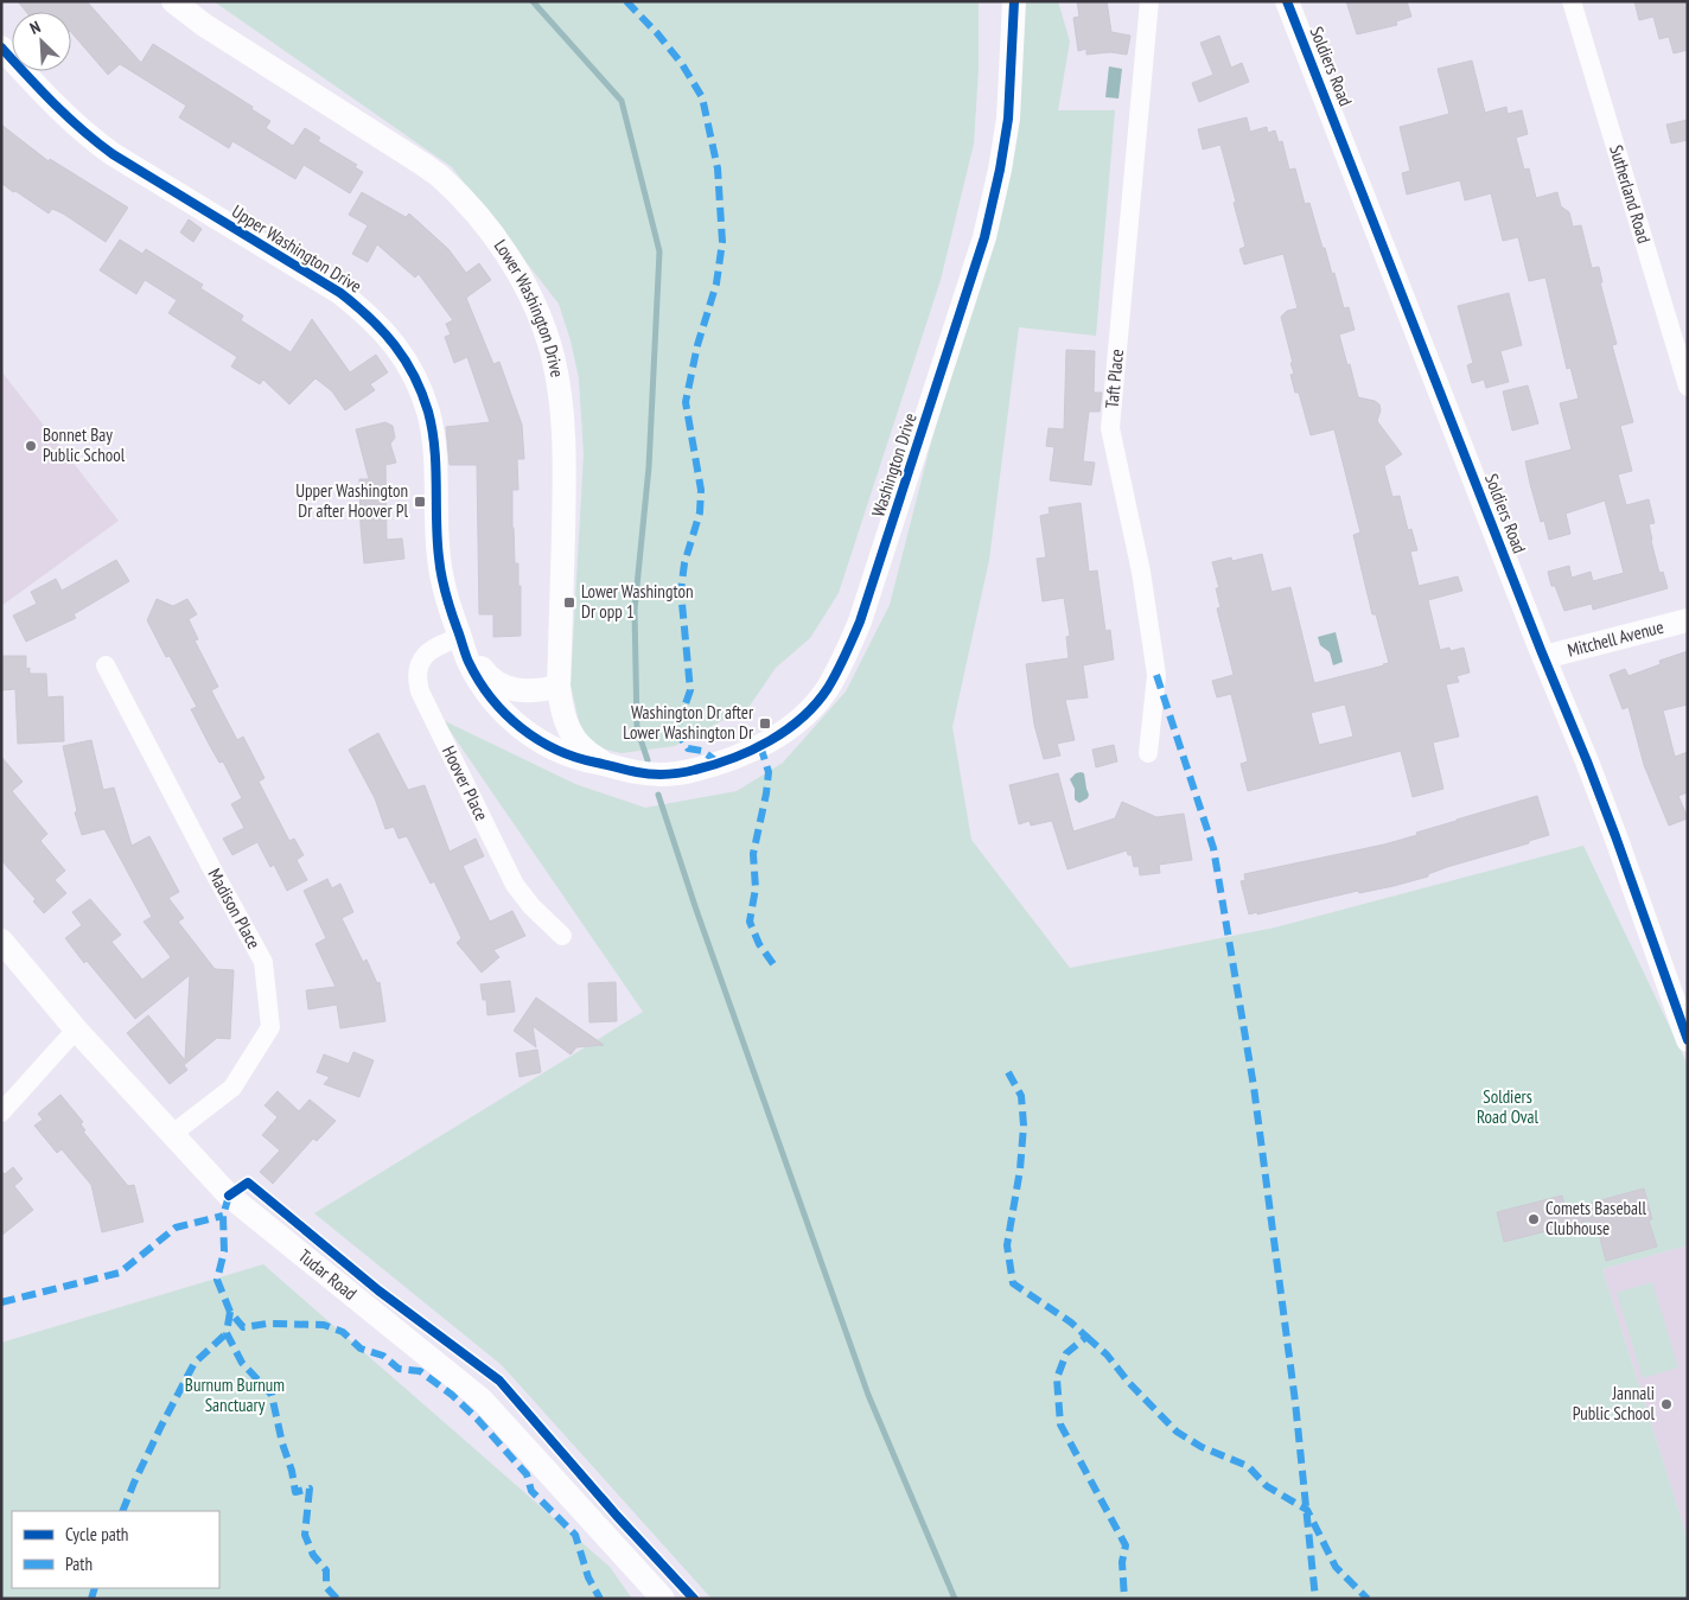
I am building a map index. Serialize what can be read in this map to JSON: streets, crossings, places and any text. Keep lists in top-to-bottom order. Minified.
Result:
{"streets":{"street":["Soldiers Road","Sutherland Road","Upper Washington Drive","Lower Washington Drive","Taft Place","Washington Drive","Mitchell Avenue","Hoover Place","Madison Place","Tudar Road"]},"crossings":[["Soldiers Road","Mitchell Avenue"],["Upper Washington Drive","Lower Washington Drive"],["Upper Washington Drive","Washington Drive"],["Upper Washington Drive","Hoover Place"],["Lower Washington Drive","Washington Drive"],["Madison Place","Tudar Road"]],"parks":["Soldiers Road Oval","Burnum Burnum Sanctuary"],"places":{"other":["Bonnet Bay Public School","Comets Baseball Clubhouse","Jannali Public School"],"transit":["Upper Washington Dr after Hoover Pl","Lower Washington Dr opp 1","Washington Dr after Lower Washington Dr"]},"legend":["Cycle path","Path"],"north":"top left"}
